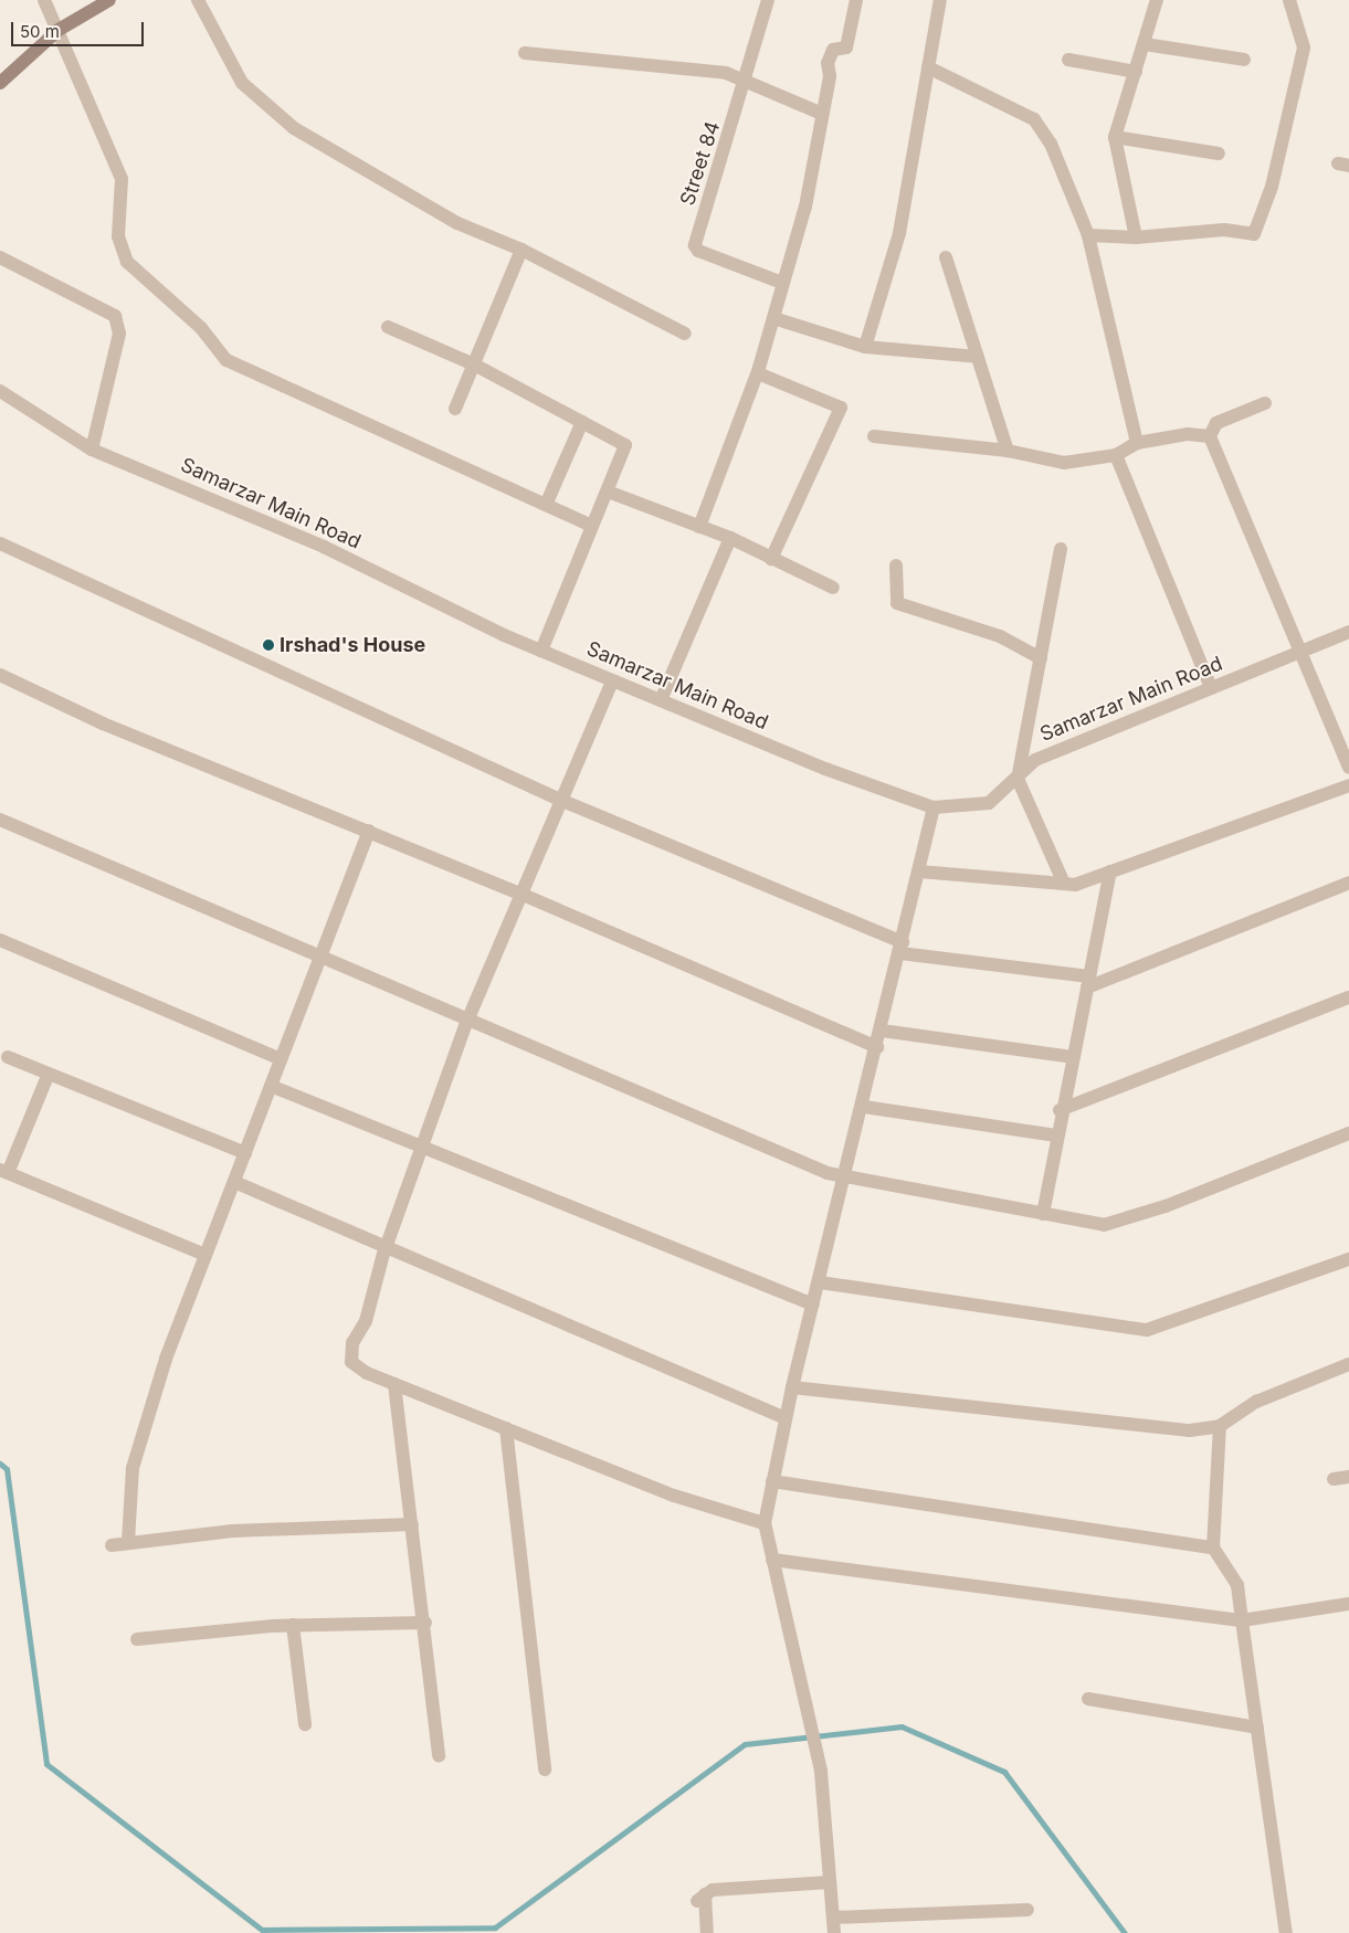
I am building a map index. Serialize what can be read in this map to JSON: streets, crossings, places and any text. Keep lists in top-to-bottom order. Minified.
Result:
{"streets":{"street":["Street 84","Samarzar Main Road"]},"places":["Irshad's House"],"scale_bar":"50 m"}
